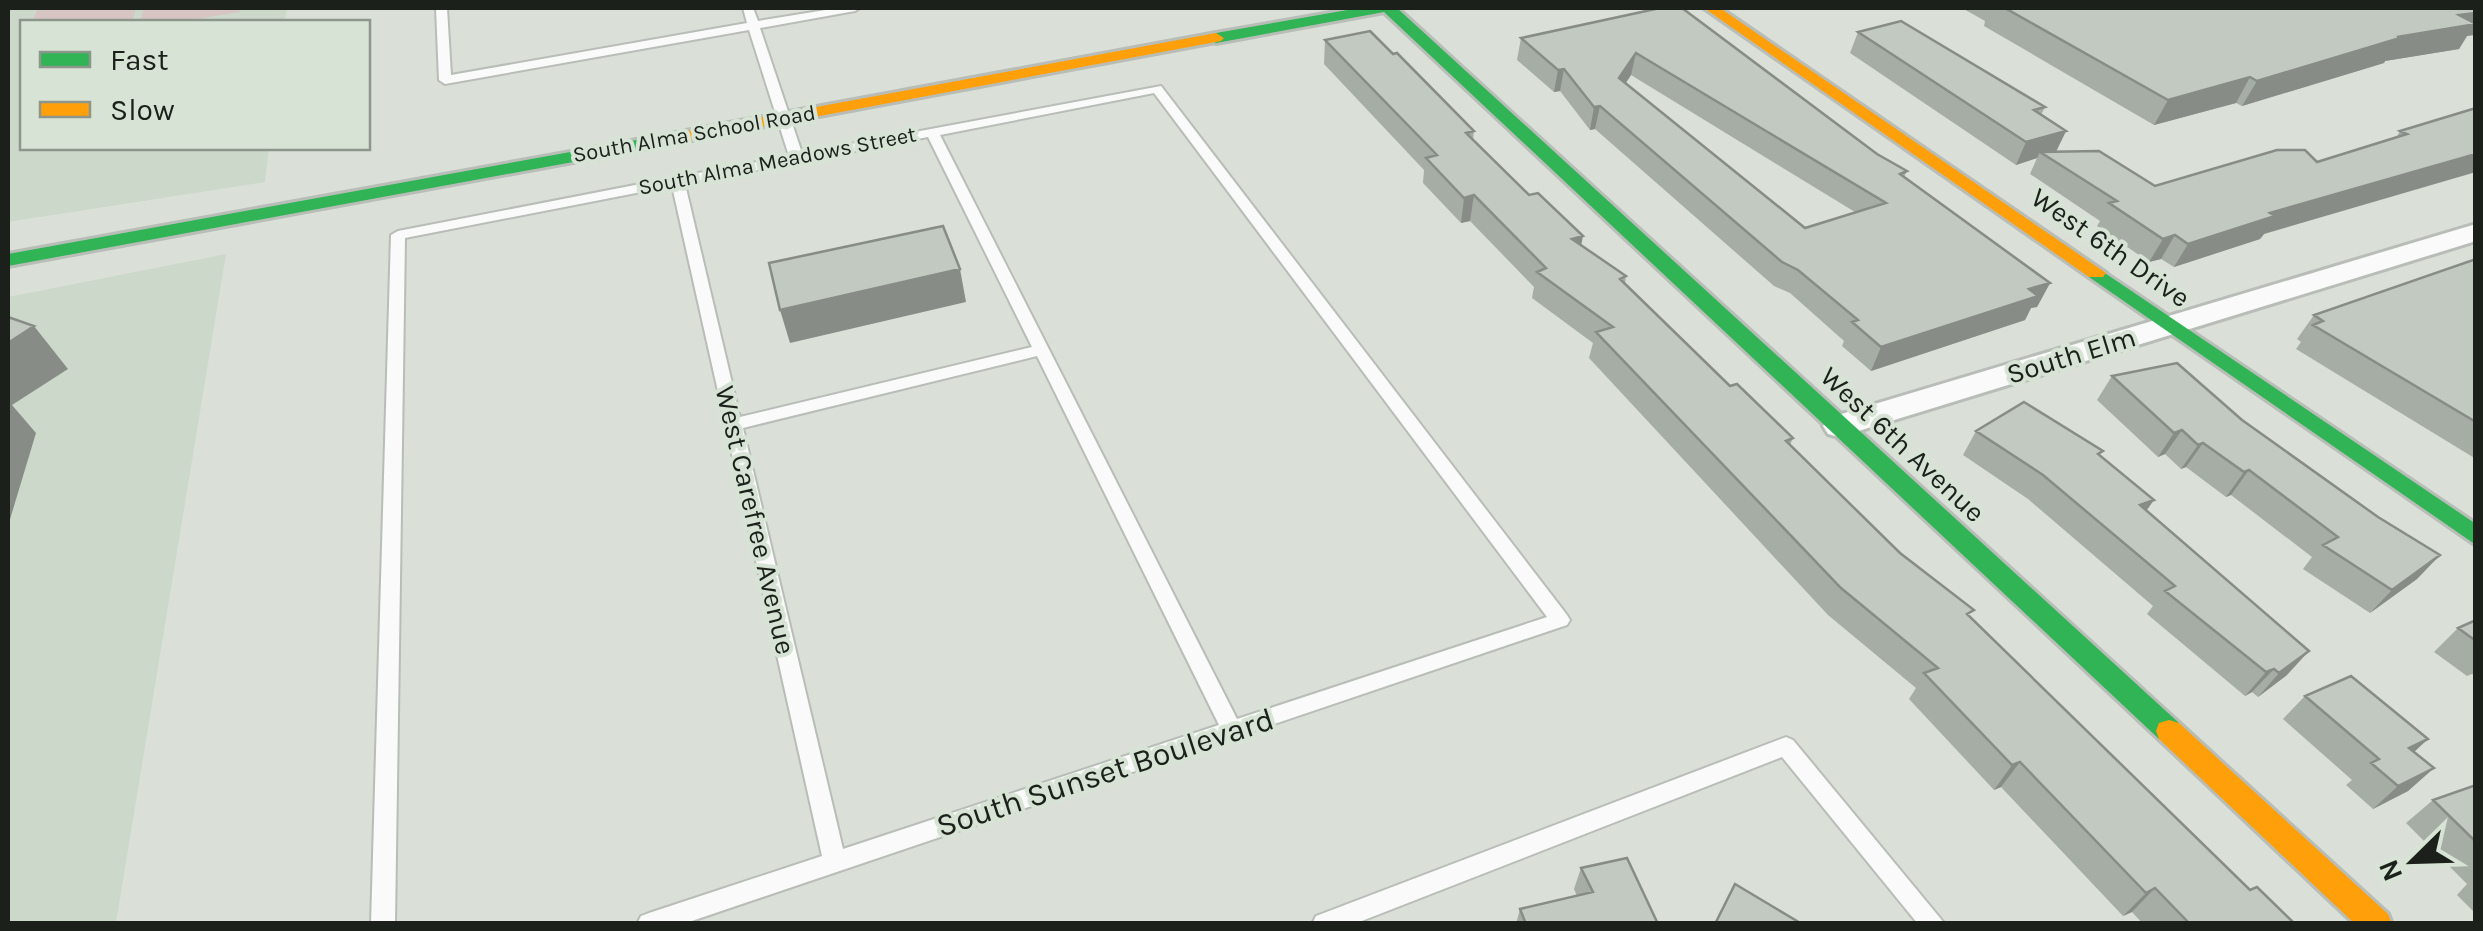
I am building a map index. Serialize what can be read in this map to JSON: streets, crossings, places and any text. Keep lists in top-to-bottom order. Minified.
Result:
{"streets":{"street":["South Alma School Road","West 6th Drive","South Elm","West 6th Avenue"],"lane":["South Alma Meadows Street","West Carefree Avenue","South Sunset Boulevard"]},"crossings":[["South Alma School Road","West 6th Avenue"],["South Alma Meadows Street","West Carefree Avenue"],["South Alma Meadows Street","South Sunset Boulevard"],["West 6th Drive","South Elm"],["South Elm","West 6th Avenue"],["West Carefree Avenue","South Sunset Boulevard"]],"legend":["Fast","Slow"],"north":"bottom left"}
